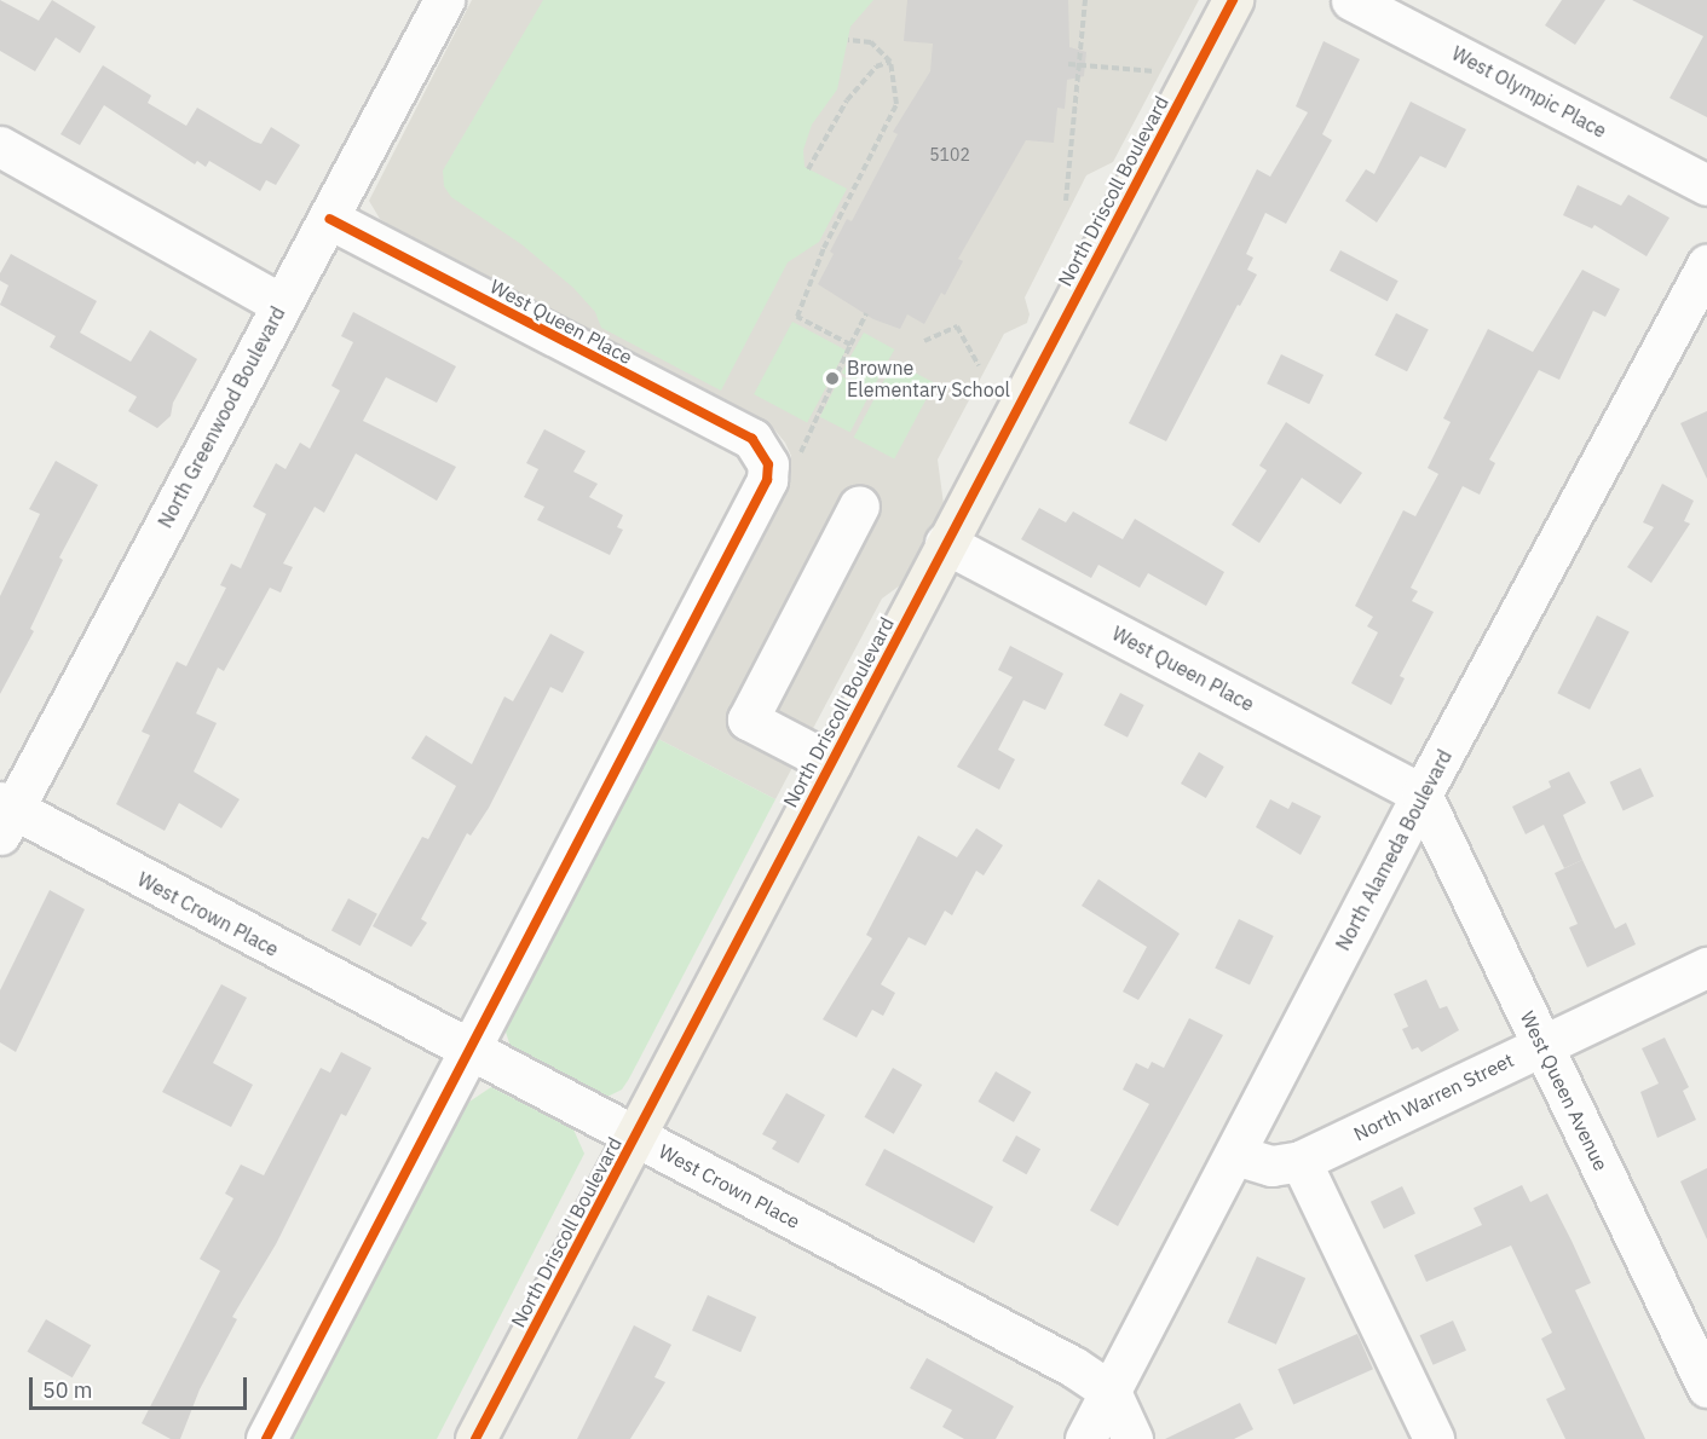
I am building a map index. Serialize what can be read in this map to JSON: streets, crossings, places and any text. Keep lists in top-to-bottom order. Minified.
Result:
{"streets":{"main road":["North Driscoll Boulevard"],"street":["West Olympic Place","West Queen Place","North Greenwood Boulevard","North Alameda Boulevard","West Crown Place","West Queen Avenue","North Warren Street"]},"crossings":[["North Driscoll Boulevard","West Queen Place"],["North Driscoll Boulevard","West Crown Place"],["West Queen Place","North Greenwood Boulevard"],["West Queen Place","North Alameda Boulevard"],["West Queen Place","West Queen Avenue"],["North Greenwood Boulevard","West Crown Place"],["North Alameda Boulevard","West Crown Place"],["North Alameda Boulevard","West Queen Avenue"],["North Alameda Boulevard","North Warren Street"],["West Queen Avenue","North Warren Street"]],"places":["Browne Elementary School"],"house_numbers":["5102"],"scale_bar":"50 m"}
